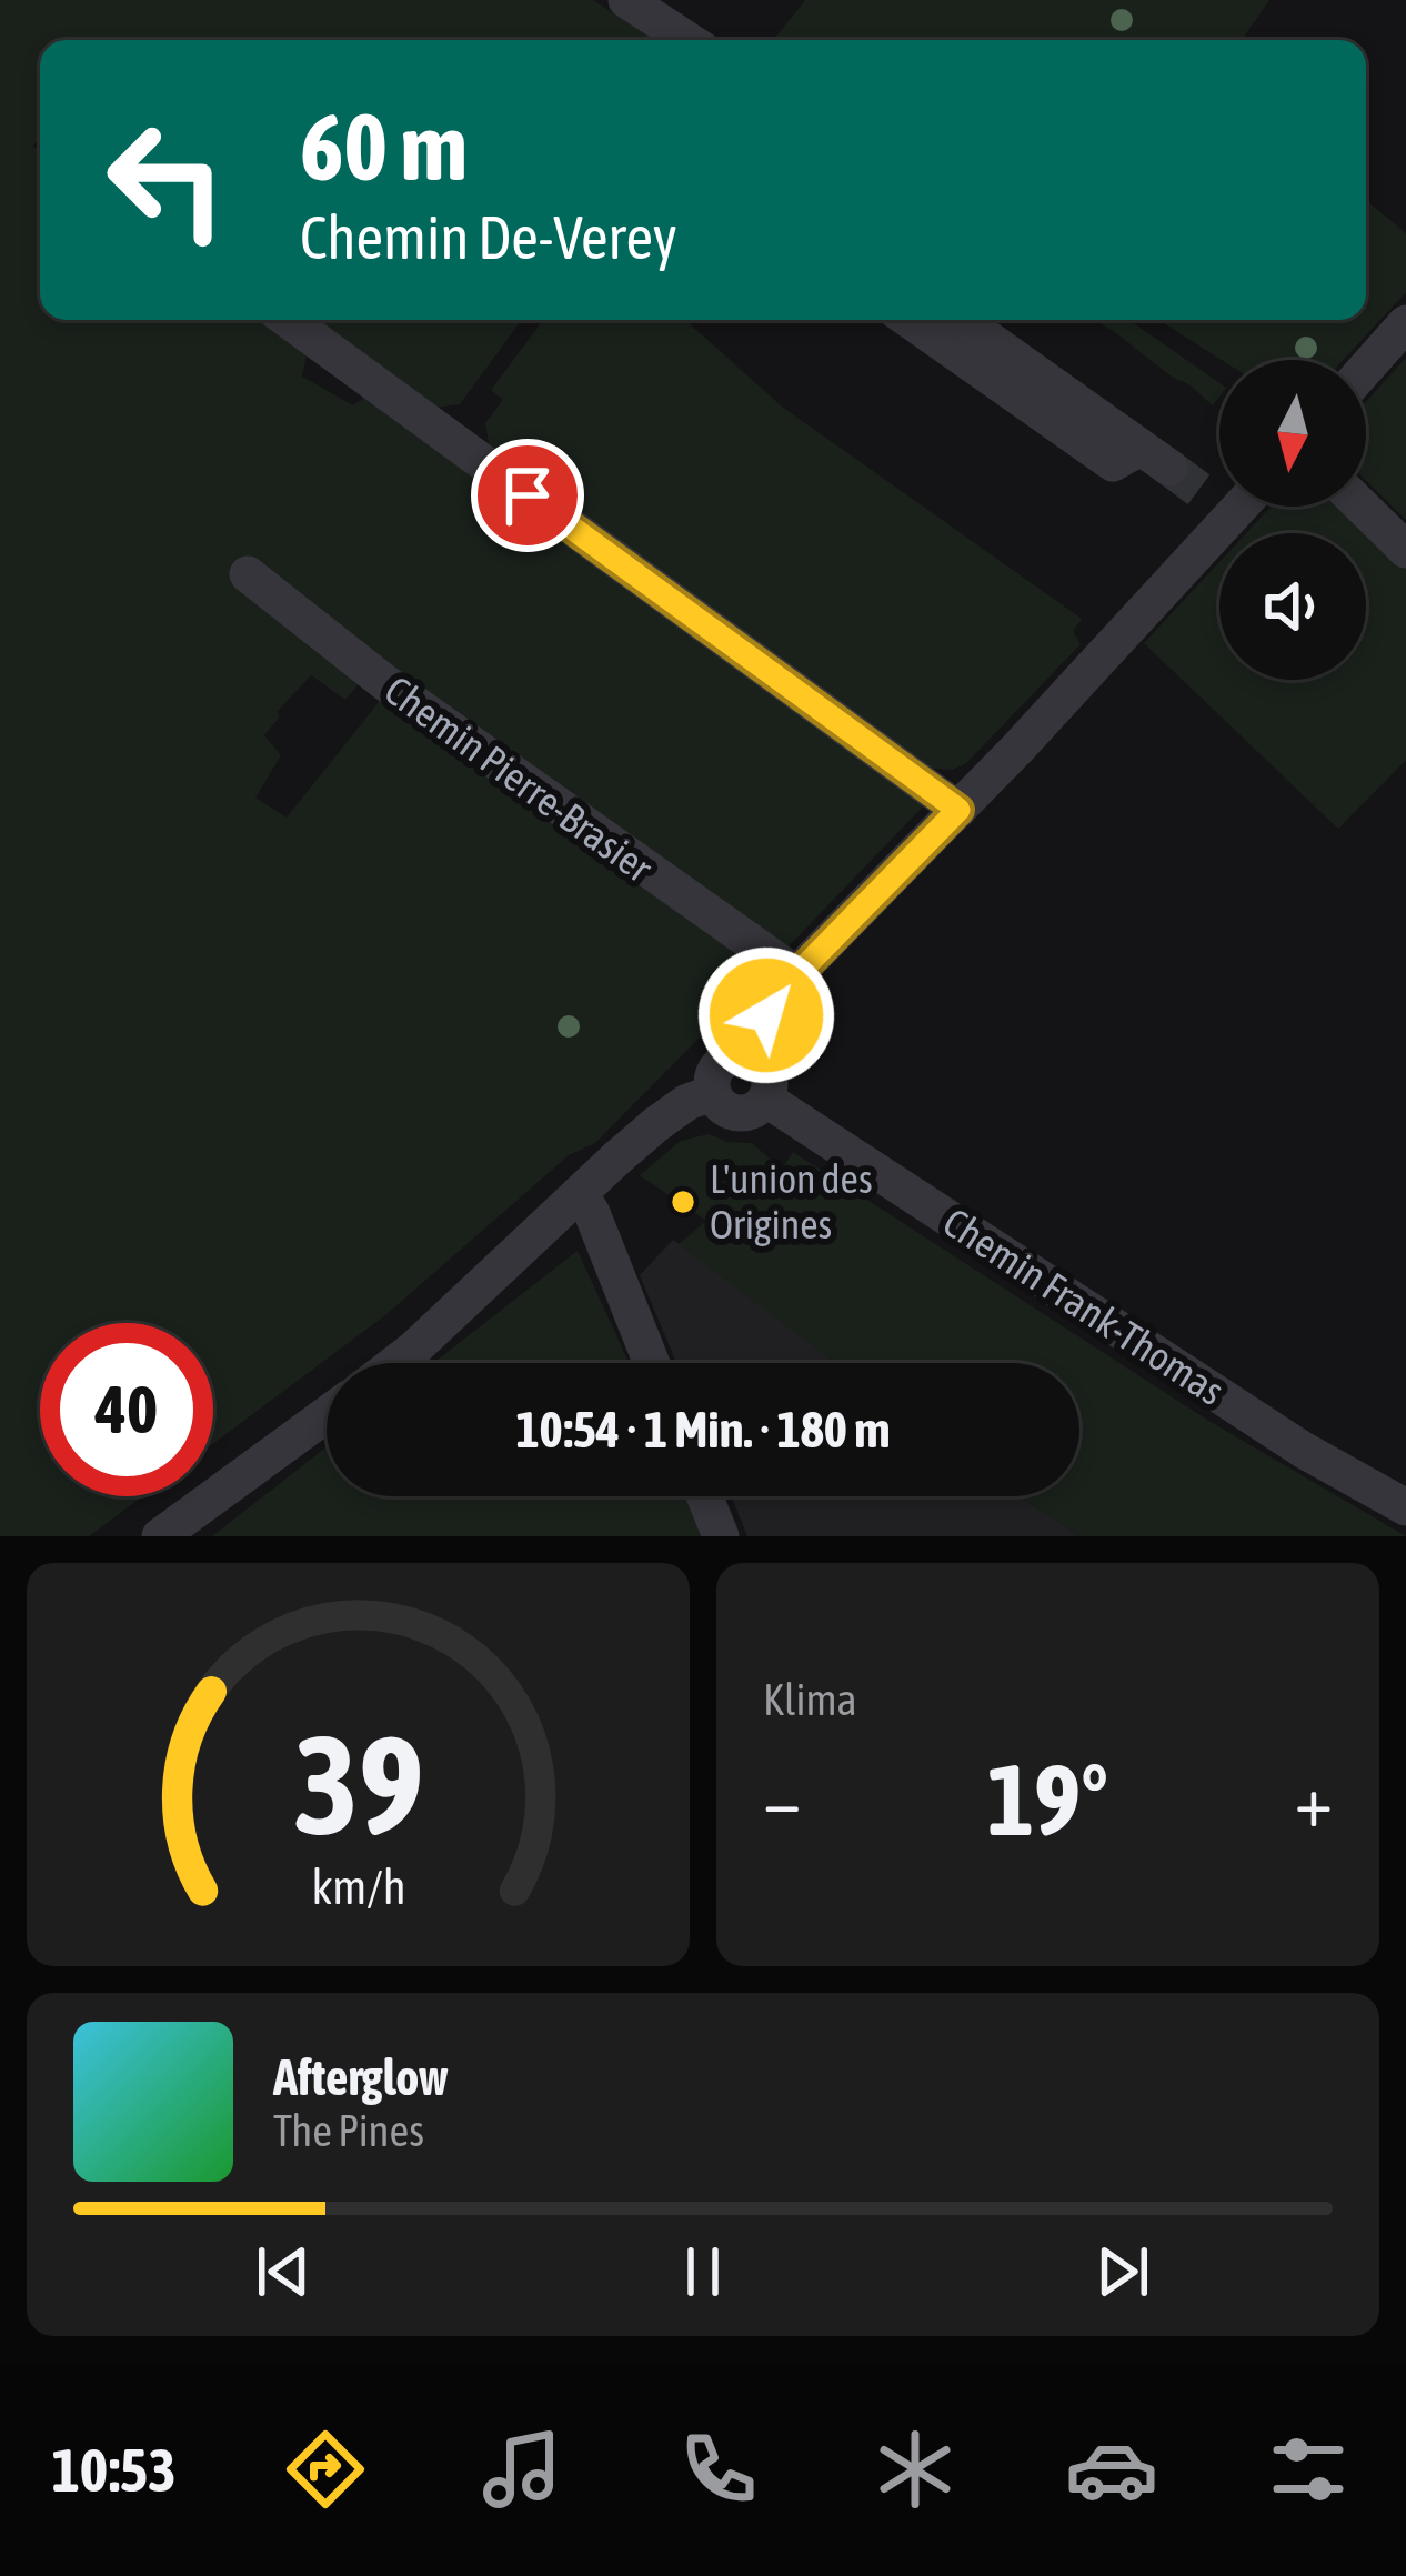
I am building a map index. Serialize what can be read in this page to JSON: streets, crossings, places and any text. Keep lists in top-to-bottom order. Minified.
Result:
{"streets":{"street":["Chemin Pierre-Brasier","Chemin Frank-Thomas"]},"places":["L'union des Origines"],"north":"bottom","page":{"turn":["60 m","Chemin De-Verey"],"limit":"40","trip":"10:54 · 1 Min. · 180 m","tile":"Klima","heat":["−","19°","+"],"song":["Afterglow","The Pines"],"tabs":"10:53","gauge":["39","km/h"]}}
